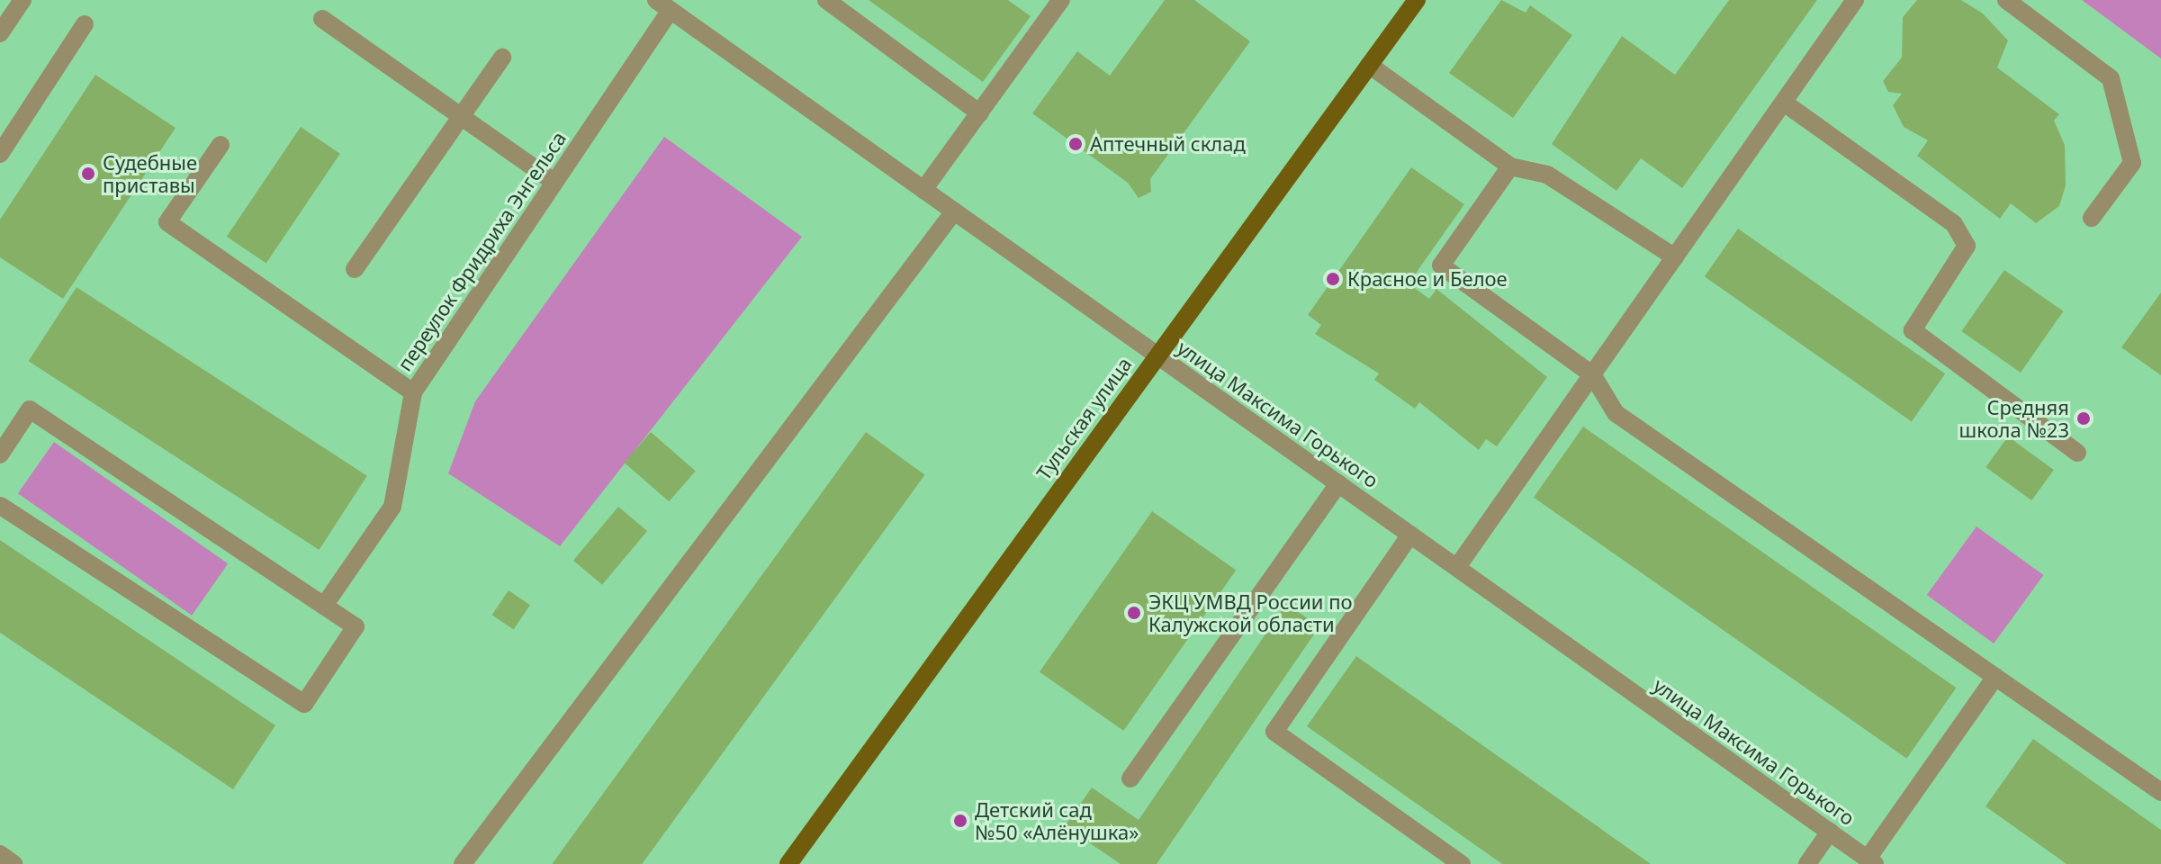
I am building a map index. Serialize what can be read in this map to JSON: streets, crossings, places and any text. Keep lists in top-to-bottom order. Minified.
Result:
{"streets":{"main road":["Тульская улица"],"street":["переулок Фридриха Энгельса","улица Максима Горького"]},"crossings":[["переулок Фридриха Энгельса","улица Максима Горького"],["улица Максима Горького","Тульская улица"]],"places":["Аптечный склад","Судебные приставы","Красное и Белое","Средняя школа №23","ЭКЦ УМВД России по Калужской области","Детский сад №50 «Алёнушка»"]}
